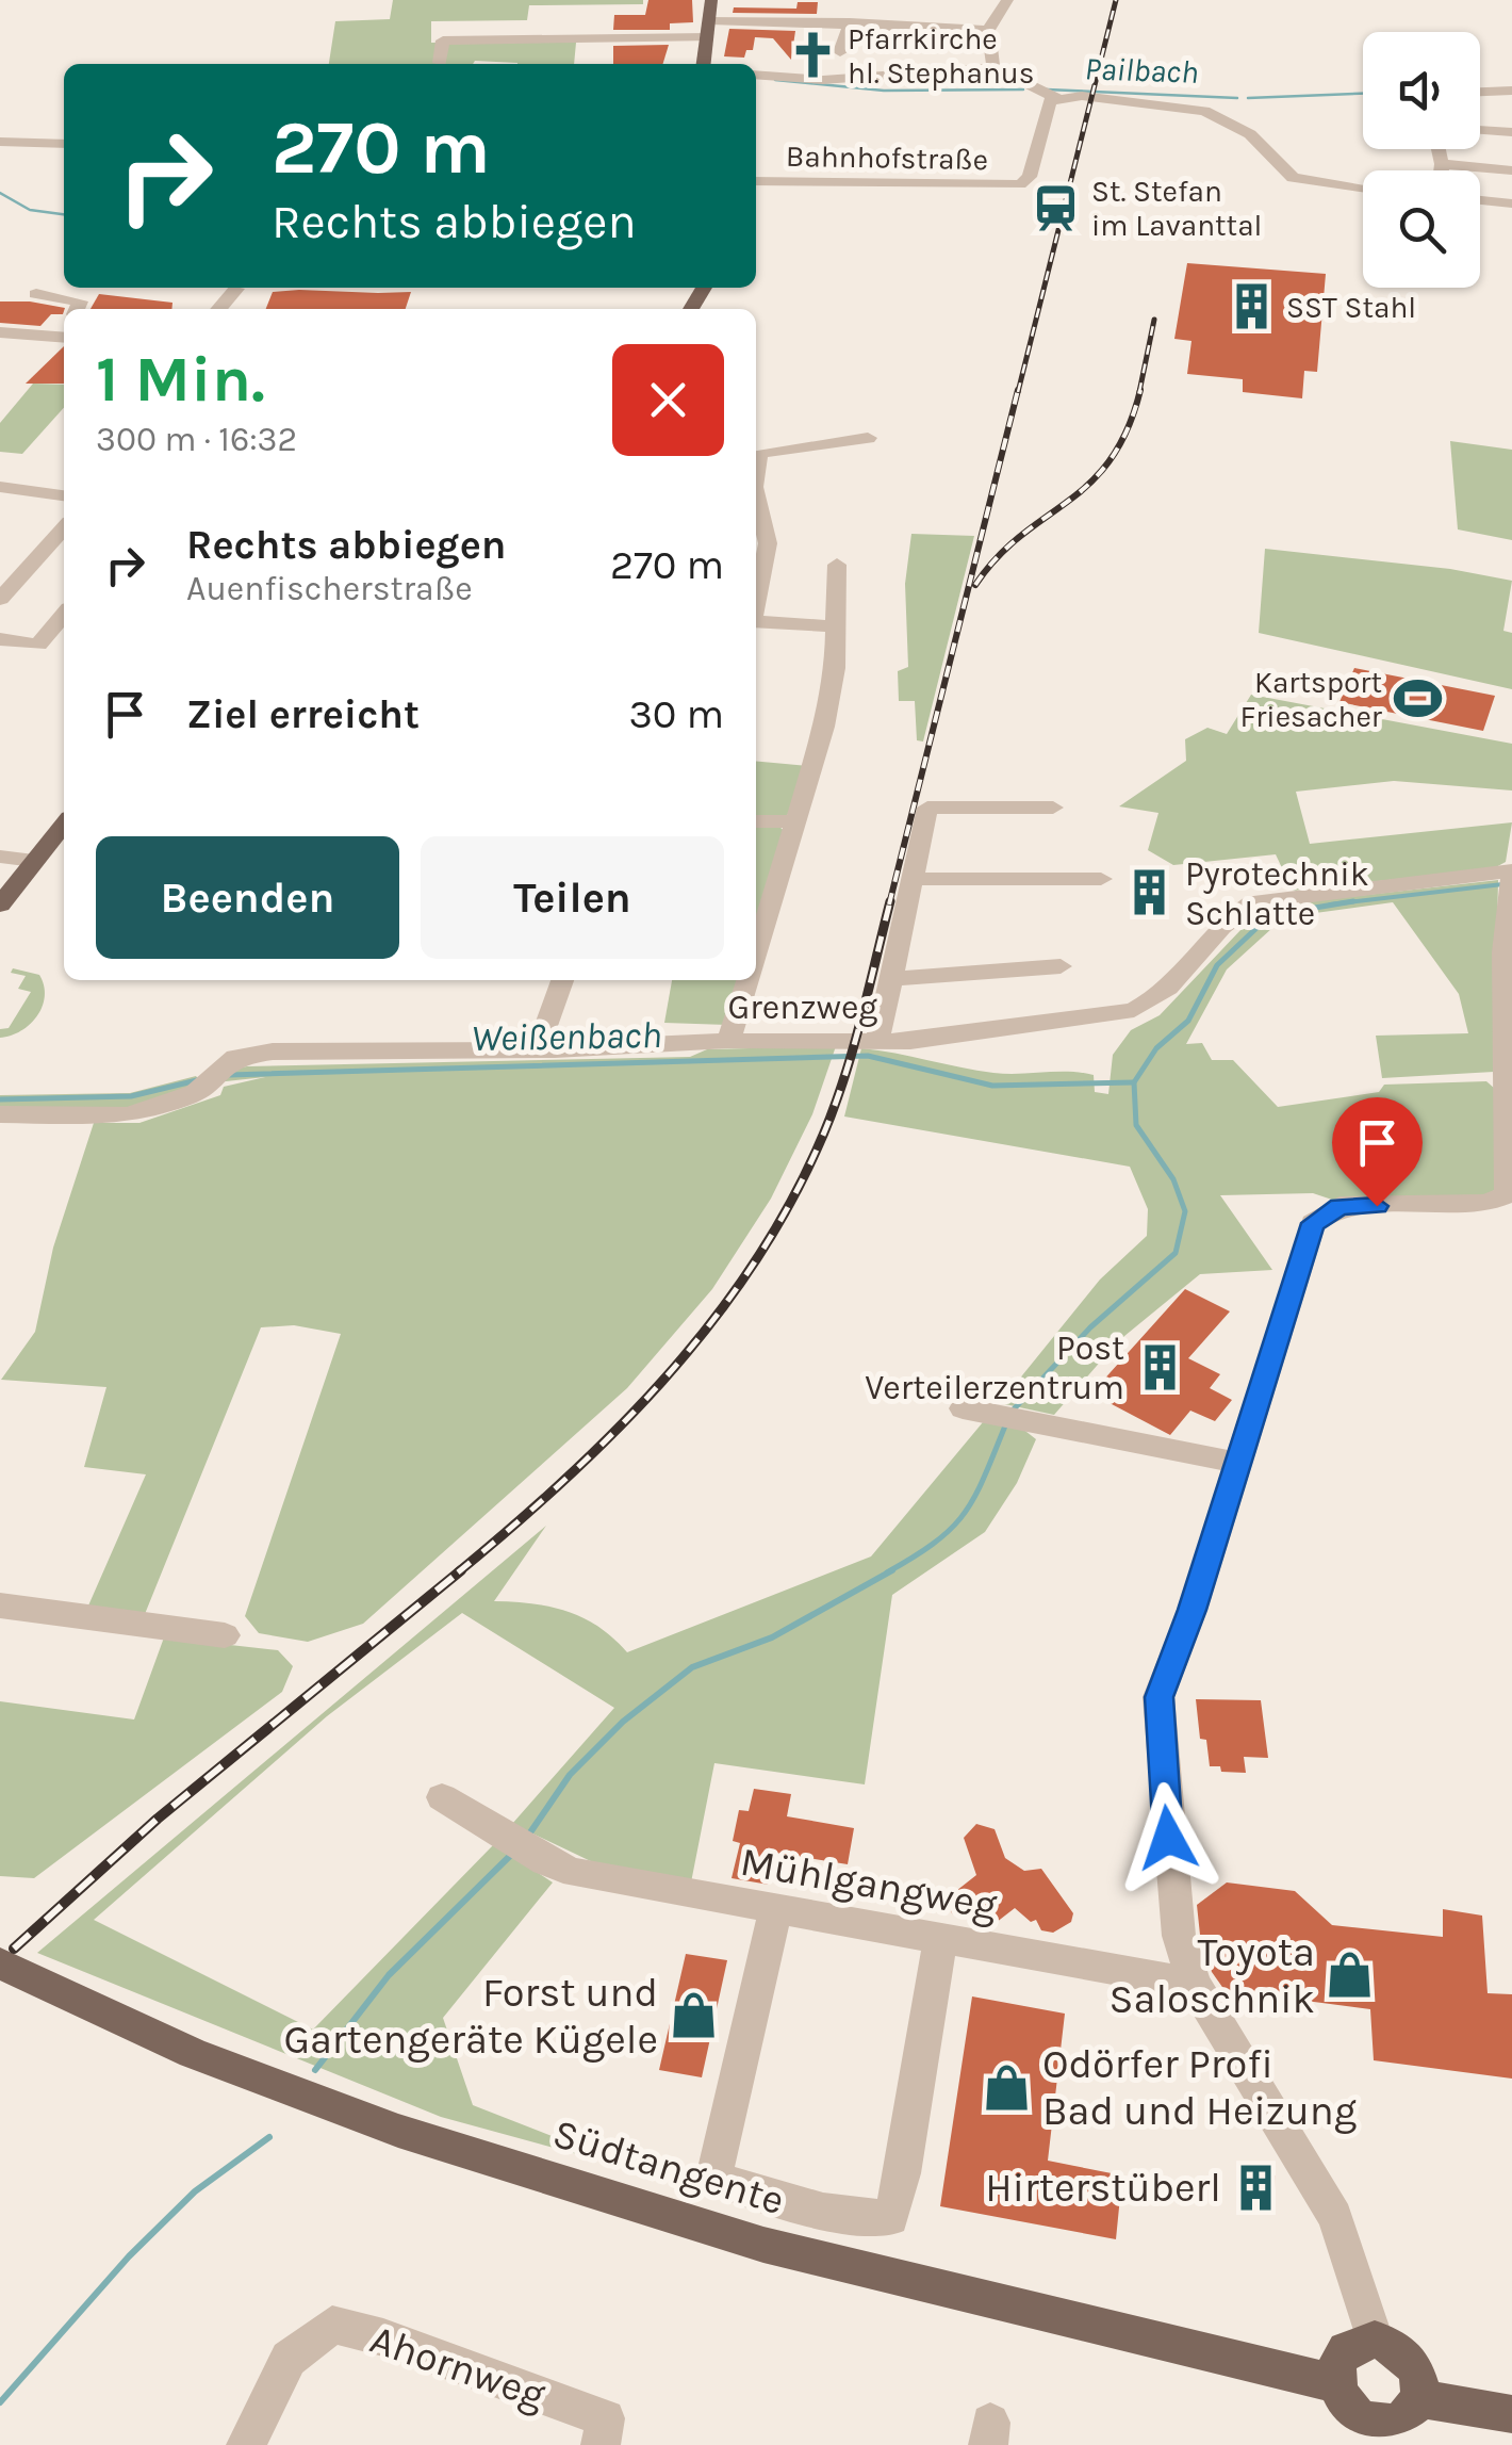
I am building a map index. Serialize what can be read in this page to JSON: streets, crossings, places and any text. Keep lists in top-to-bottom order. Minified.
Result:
{"streets":{"main road":["Südtangente"],"street":["Bahnhofstraße","Grenzweg","Mühlgangweg","Ahornweg"]},"water":["Pailbach","Weißenbach"],"places":{"church":["Pfarrkirche hl. Stephanus"],"station":["St. Stefan im Lavanttal"],"building":["SST Stahl","Pyrotechnik Schlatte","Post Verteilerzentrum","Hirterstüberl"],"sports":["Kartsport Friesacher"],"shop":["Toyota Saloschnik","Forst und Gartengeräte Kügele","Odörfer Profi Bad und Heizung"]},"page":{"turn":["270 m","Rechts abbiegen"],"heading":["1 Min.","300 m · 16:32"],"list":[{"name":"Rechts abbiegen","note":"Auenfischerstraße","value":"270 m"},{"name":"Ziel erreicht","value":"30 m"}],"buttons":["Beenden","Teilen"]}}
